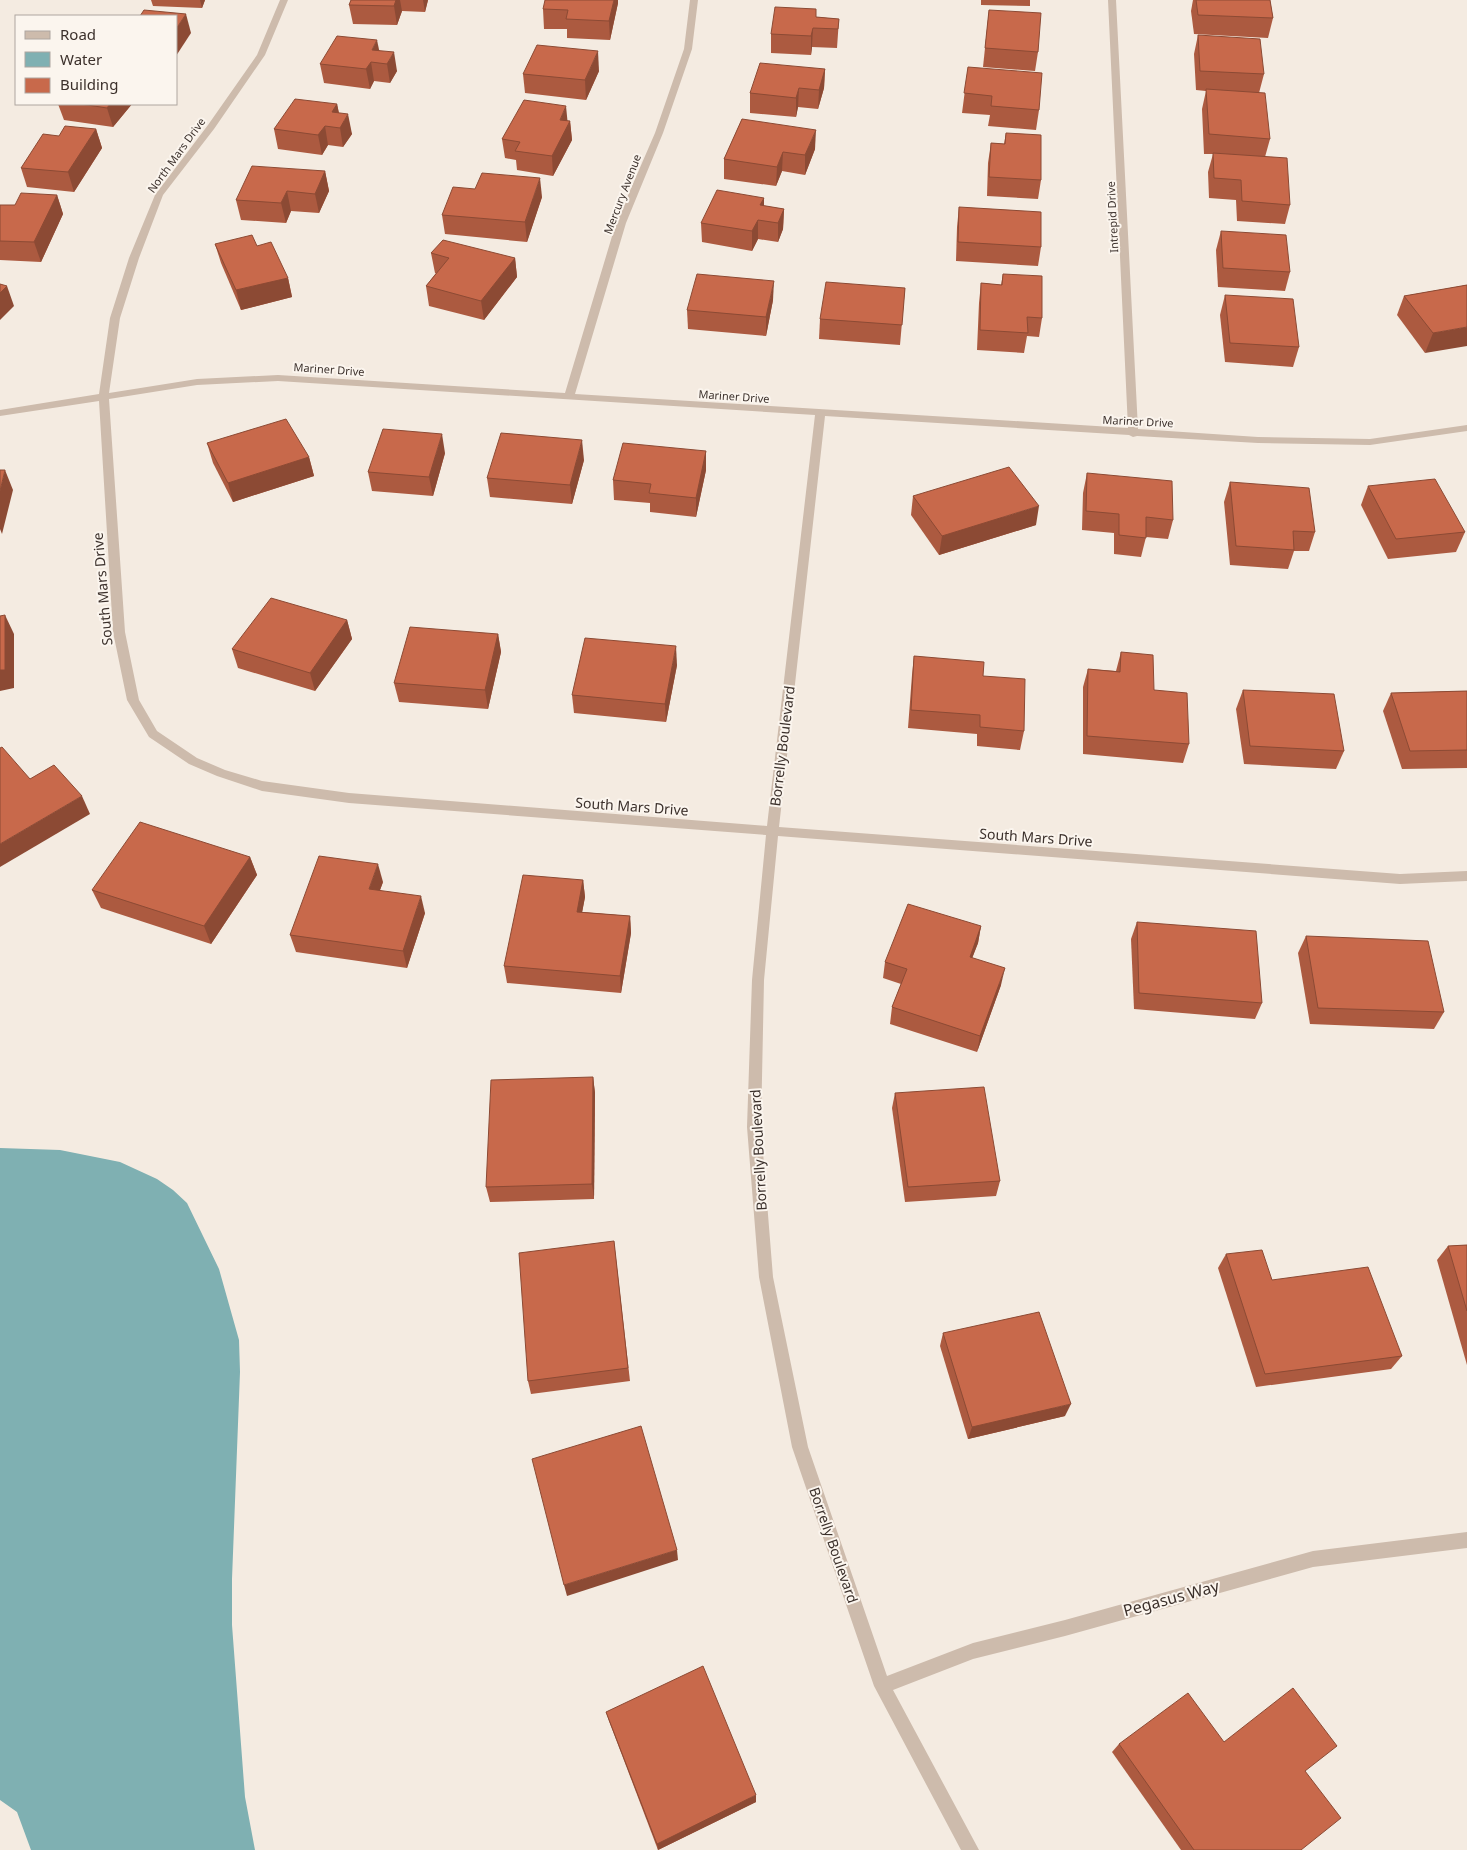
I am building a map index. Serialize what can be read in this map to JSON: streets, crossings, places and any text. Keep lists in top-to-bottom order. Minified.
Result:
{"streets":{"street":["North Mars Drive","Mercury Avenue","Intrepid Drive","Mariner Drive","South Mars Drive","Borrelly Boulevard","Pegasus Way"]},"crossings":[["North Mars Drive","Mariner Drive"],["North Mars Drive","South Mars Drive"],["Mercury Avenue","Mariner Drive"],["Intrepid Drive","Mariner Drive"],["Mariner Drive","South Mars Drive"],["Mariner Drive","Borrelly Boulevard"],["South Mars Drive","Borrelly Boulevard"],["Borrelly Boulevard","Pegasus Way"]],"legend":["Road","Water","Building"]}
